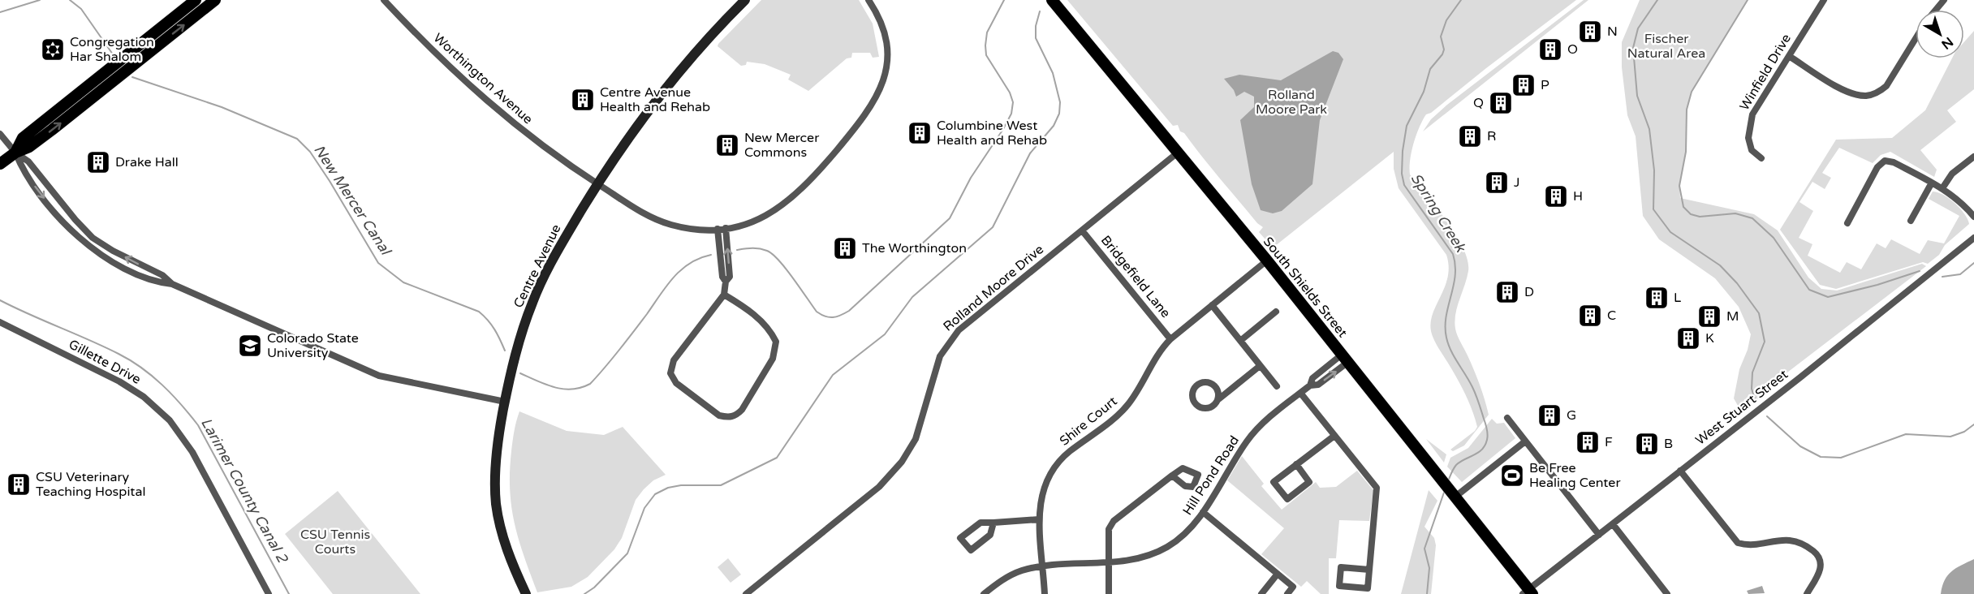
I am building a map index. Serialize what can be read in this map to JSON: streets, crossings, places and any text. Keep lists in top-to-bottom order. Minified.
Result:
{"streets":{"main road":["South Shields Street"],"street":["Winfield Drive","Worthington Avenue","Centre Avenue","Bridgefield Lane","Rolland Moore Drive","Gillette Drive","West Stuart Street","Shire Court","Hill Pond Road"]},"crossings":[["Worthington Avenue","Centre Avenue"],["Bridgefield Lane","Rolland Moore Drive"],["Bridgefield Lane","Shire Court"],["South Shields Street","Rolland Moore Drive"],["South Shields Street","West Stuart Street"],["South Shields Street","Shire Court"],["South Shields Street","Hill Pond Road"],["Shire Court","Hill Pond Road"]],"water":["New Mercer Canal","Spring Creek","Larimer County Canal 2"],"parks":["Fischer Natural Area","Rolland Moore Park","CSU Tennis Courts"],"places":{"building":["N","O","P","Centre Avenue Health and Rehab","Q","Columbine West Health and Rehab","R","New Mercer Commons","Drake Hall","J","H","The Worthington","D","L","C","M","K","G","F","B","CSU Veterinary Teaching Hospital"],"synagogue":["Congregation Har Shalom"],"school or university":["Colorado State University"],"sports":["Be Free Healing Center"]},"north":"bottom right"}
